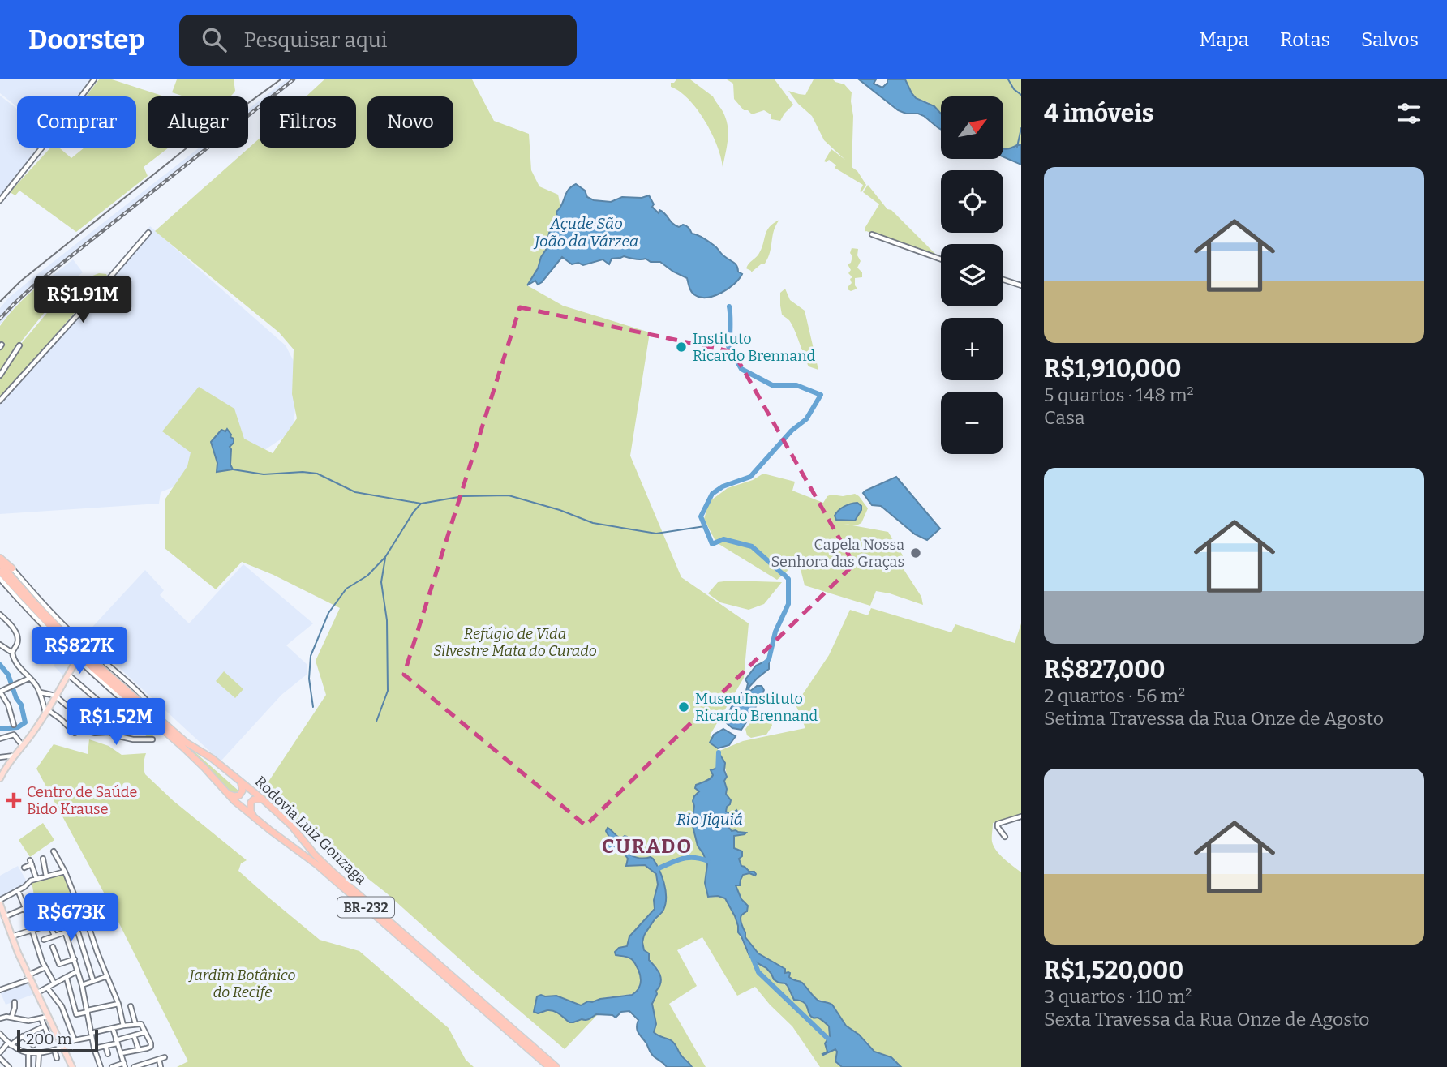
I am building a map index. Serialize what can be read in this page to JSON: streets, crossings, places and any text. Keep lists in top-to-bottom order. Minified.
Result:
{"streets":{"highway":["Rodovia Luiz Gonzaga","BR-232"]},"districts":["CURADO"],"water":["Açude São João da Várzea","Rio Jiquiá"],"parks":["Refúgio de Vida Silvestre Mata do Curado","Jardim Botânico do Recife"],"places":{"other":["Instituto Ricardo Brennand","Capela Nossa Senhora das Graças","Museu Instituto Ricardo Brennand"],"health":["Centro de Saúde Bido Krause"]},"scale_bar":"200 m","north":"top right","page":{"header":"Doorstep","search":"Pesquisar aqui","nav":["Mapa","Rotas","Salvos"],"heading":"4 imóveis","map_buttons":["+","−"],"chip":["Comprar","Alugar","Filtros","Novo"],"list":[{"name":"R$1,910,000","note":"5 quartos · 148 m² · Casa"},{"name":"R$827,000","note":"2 quartos · 56 m² · Setima Travessa da Rua Onze de Agosto"},{"name":"R$1,520,000","note":"3 quartos · 110 m² · Sexta Travessa da Rua Onze de Agosto"}],"price":["R$1.91M","R$827K","R$1.52M","R$673K"],"scale":"200 m"}}
